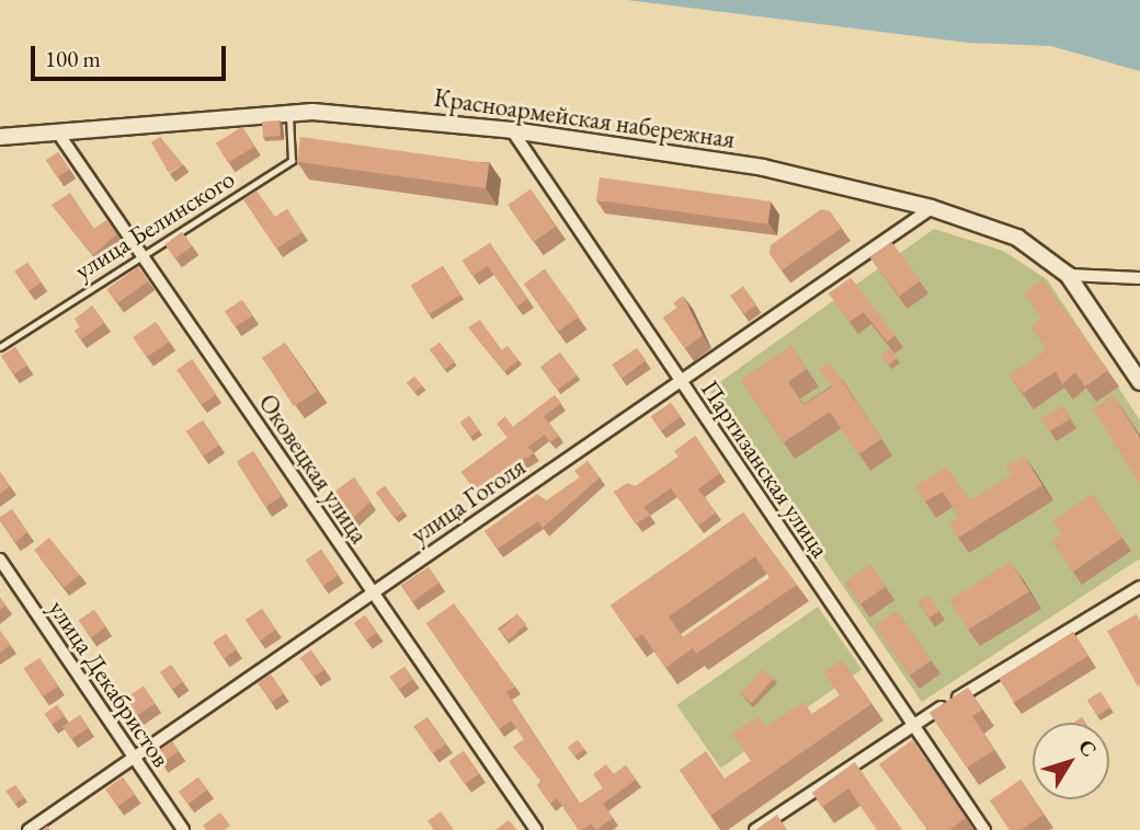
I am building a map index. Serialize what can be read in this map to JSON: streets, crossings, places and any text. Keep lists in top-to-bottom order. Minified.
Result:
{"streets":{"street":["Красноармейская набережная","Оковецкая улица","Партизанская улица","улица Гоголя","улица Декабристов"],"lane":["улица Белинского"]},"crossings":[["Красноармейская набережная","улица Белинского"],["Красноармейская набережная","Оковецкая улица"],["Красноармейская набережная","Партизанская улица"],["Красноармейская набережная","улица Гоголя"],["улица Белинского","Оковецкая улица"],["Оковецкая улица","улица Гоголя"],["Партизанская улица","улица Гоголя"],["улица Гоголя","улица Декабристов"]],"scale_bar":"100 m","north":"top right"}
